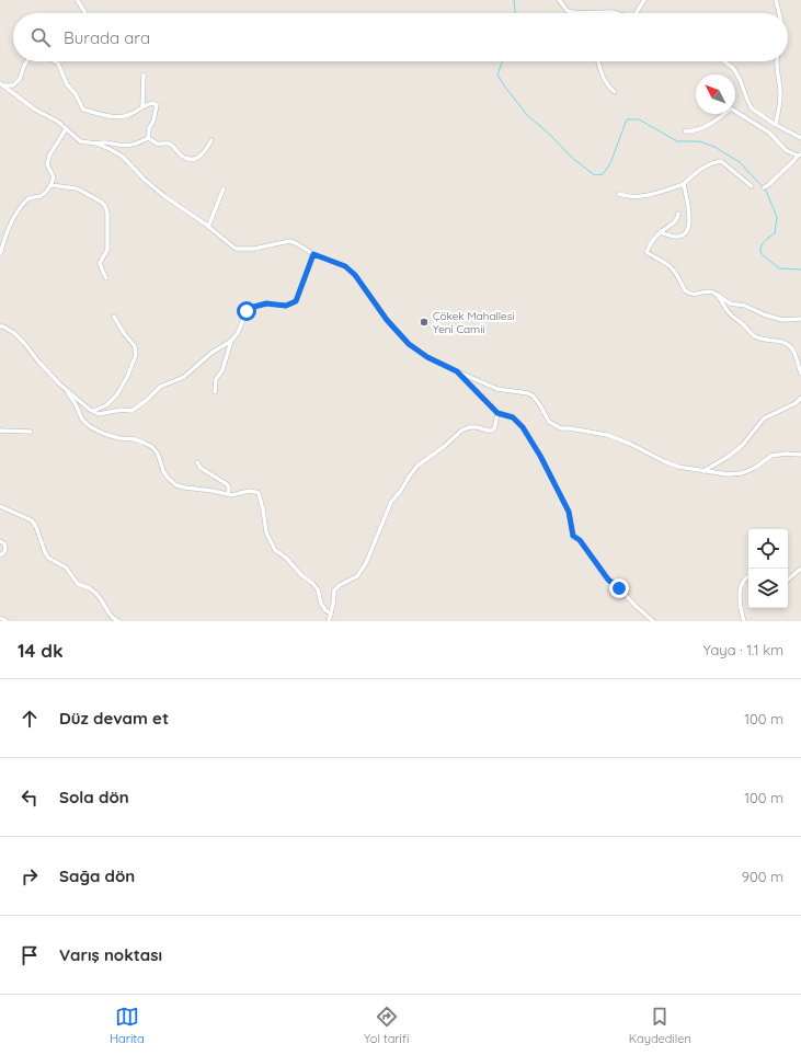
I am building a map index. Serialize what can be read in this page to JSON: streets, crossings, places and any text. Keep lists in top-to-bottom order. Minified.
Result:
{"places":["Çökek Mahallesi Yeni Camii"],"north":"top left","page":{"search":"Burada ara","heading":["14 dk","Yaya · 1.1 km"],"list":[["Düz devam et","100 m"],["Sola dön","100 m"],["Sağa dön","900 m"],"Varış noktası"],"nav":["Harita","Yol tarifi","Kaydedilen"]}}
